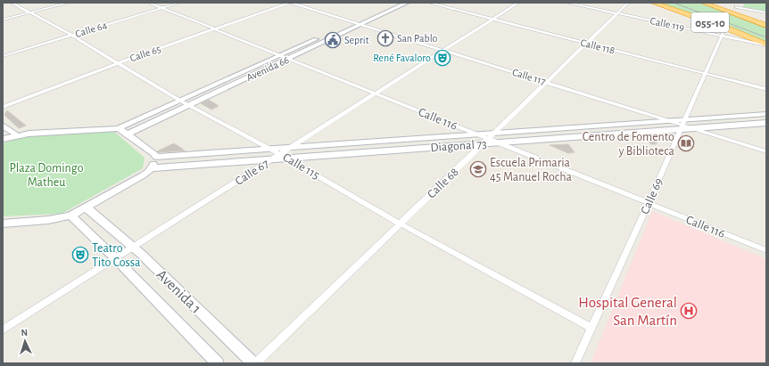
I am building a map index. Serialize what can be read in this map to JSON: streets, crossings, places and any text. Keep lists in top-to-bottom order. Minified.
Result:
{"streets":{"highway":["055-10"],"main road":["Avenida 66","Diagonal 73","Avenida 1"],"street":["Calle 119","Calle 64","Calle 118","Calle 65","Calle 117","Calle 116","Calle 115","Calle 67","Calle 68","Calle 69"]},"crossings":[["055-10","Calle 119"],["055-10","Calle 69"],["Calle 119","Calle 68"],["Calle 119","Calle 69"],["Calle 64","Calle 116"],["Calle 64","Calle 115"],["Calle 118","Calle 67"],["Calle 118","Calle 68"],["Calle 118","Calle 69"],["Calle 65","Calle 117"],["Calle 65","Calle 116"],["Calle 65","Calle 115"],["Avenida 66","Calle 117"],["Avenida 66","Calle 116"],["Avenida 66","Calle 115"],["Calle 117","Diagonal 73"],["Calle 117","Calle 67"],["Calle 117","Calle 68"],["Calle 116","Diagonal 73"],["Calle 116","Calle 67"],["Calle 116","Calle 69"],["Diagonal 73","Calle 115"],["Diagonal 73","Calle 67"],["Diagonal 73","Calle 68"],["Diagonal 73","Calle 69"],["Calle 115","Calle 67"],["Calle 115","Calle 68"],["Calle 115","Calle 69"],["Calle 67","Avenida 1"]],"parks":["Plaza Domingo Matheu"],"places":{"church":["San Pablo"],"public building":["Seprit"],"theatre":["René Favaloro","Teatro Tito Cossa"],"library":["Centro de Fomento y Biblioteca"],"school or university":["Escuela Primaria 45 Manuel Rocha"],"hospital":["Hospital General San Martín"]},"north":"top"}
